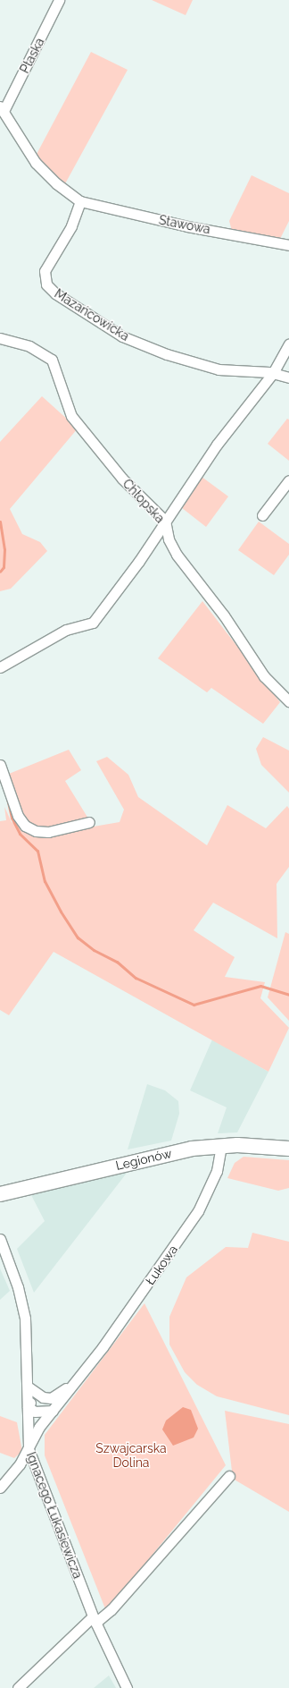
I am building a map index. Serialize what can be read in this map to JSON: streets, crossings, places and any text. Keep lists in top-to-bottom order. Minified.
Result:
{"streets":{"street":["Płaska","Stawowa","Mazańcowicka","Chłopska","Legionów","Łukowa","Ignacego Łukasiewicza"]},"crossings":[["Stawowa","Mazańcowicka"],["Legionów","Łukowa"],["Łukowa","Ignacego Łukasiewicza"]],"parks":["Szwajcarska Dolina"]}
